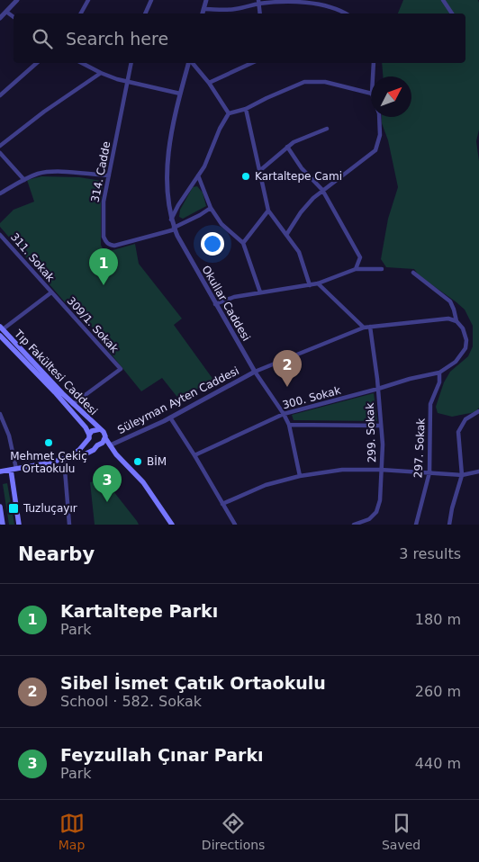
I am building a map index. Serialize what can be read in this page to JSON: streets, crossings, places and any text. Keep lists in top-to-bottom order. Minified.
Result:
{"streets":{"main road":["Tıp Fakültesi Caddesi"],"street":["314. Cadde","311. Sokak","Okullar Caddesi","309/1. Sokak","300. Sokak","Süleyman Ayten Caddesi","299. Sokak","297. Sokak"]},"crossings":[["314. Cadde","Okullar Caddesi"],["311. Sokak","309/1. Sokak"],["Okullar Caddesi","Süleyman Ayten Caddesi"],["309/1. Sokak","Tıp Fakültesi Caddesi"],["300. Sokak","299. Sokak"],["300. Sokak","297. Sokak"]],"places":{"other":["Kartaltepe Cami","Mehmet Çekiç Ortaokulu","BİM"],"transit":["Tuzluçayır"]},"north":"top right","page":{"search":"Search here","pins":["1","2","3"],"heading":["Nearby","3 results"],"list":[{"mark":"1","name":"Kartaltepe Parkı","note":"Park","value":"180 m"},{"mark":"2","name":"Sibel İsmet Çatık Ortaokulu","note":"School · 582. Sokak","value":"260 m"},{"mark":"3","name":"Feyzullah Çınar Parkı","note":"Park","value":"440 m"}],"nav":["Map","Directions","Saved"]}}
